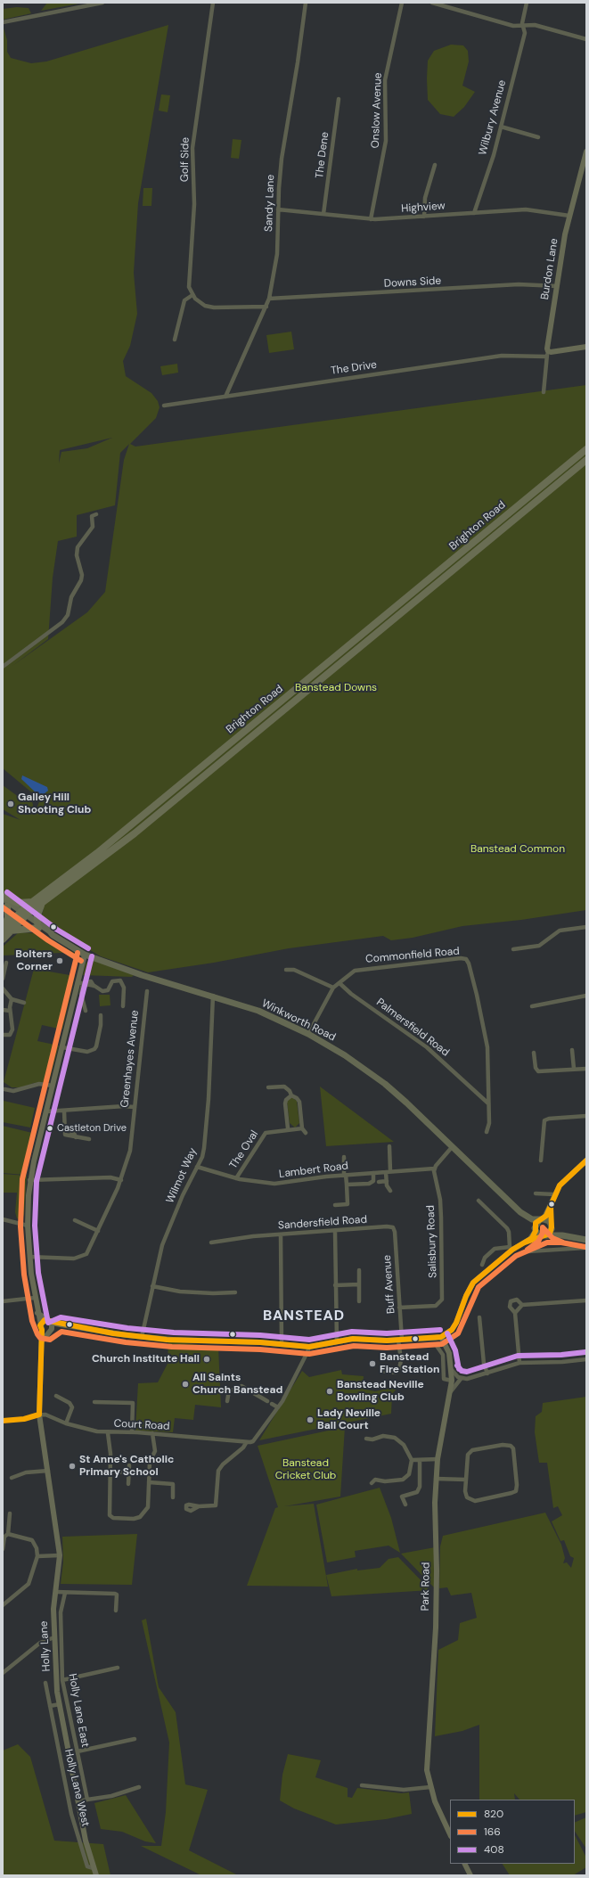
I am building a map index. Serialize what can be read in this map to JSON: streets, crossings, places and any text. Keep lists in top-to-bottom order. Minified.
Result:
{"streets":{"highway":["Brighton Road"],"main road":["Burdon Lane","Winkworth Road","Park Road","Holly Lane"],"street":["Onslow Avenue","Wilbury Avenue","The Dene","Golf Side","Sandy Lane","Highview","Downs Side","The Drive","Commonfield Road","Palmersfield Road","Greenhayes Avenue","The Oval","Lambert Road","Wilmot Way","Sandersfield Road","Salisbury Road","Buff Avenue","Court Road","Holly Lane East","Holly Lane West"]},"crossings":[["Onslow Avenue","Highview"],["Wilbury Avenue","Highview"],["The Dene","Highview"],["Sandy Lane","Highview"],["Sandy Lane","Downs Side"],["Sandy Lane","The Drive"],["Highview","Burdon Lane"],["Burdon Lane","Downs Side"],["Burdon Lane","The Drive"],["Brighton Road","Winkworth Road"],["Commonfield Road","Palmersfield Road"],["Winkworth Road","Wilmot Way"],["Winkworth Road","Holly Lane"],["Greenhayes Avenue","Holly Lane"],["The Oval","Lambert Road"],["Lambert Road","Wilmot Way"],["Lambert Road","Salisbury Road"],["Sandersfield Road","Buff Avenue"],["Salisbury Road","Buff Avenue"],["Court Road","Holly Lane"],["Holly Lane","Holly Lane West"]],"districts":["BANSTEAD"],"parks":["Banstead Downs","Banstead Common","Banstead Cricket Club"],"places":["Galley Hill Shooting Club","Bolters Corner","Castleton Drive","Church Institute Hall","Banstead Fire Station","All Saints Church Banstead","Banstead Neville Bowling Club","Lady Neville Ball Court","St Anne's Catholic Primary School"],"lines":["transit line 408","transit line 166","transit line 820"],"legend":["820","166","408"]}
